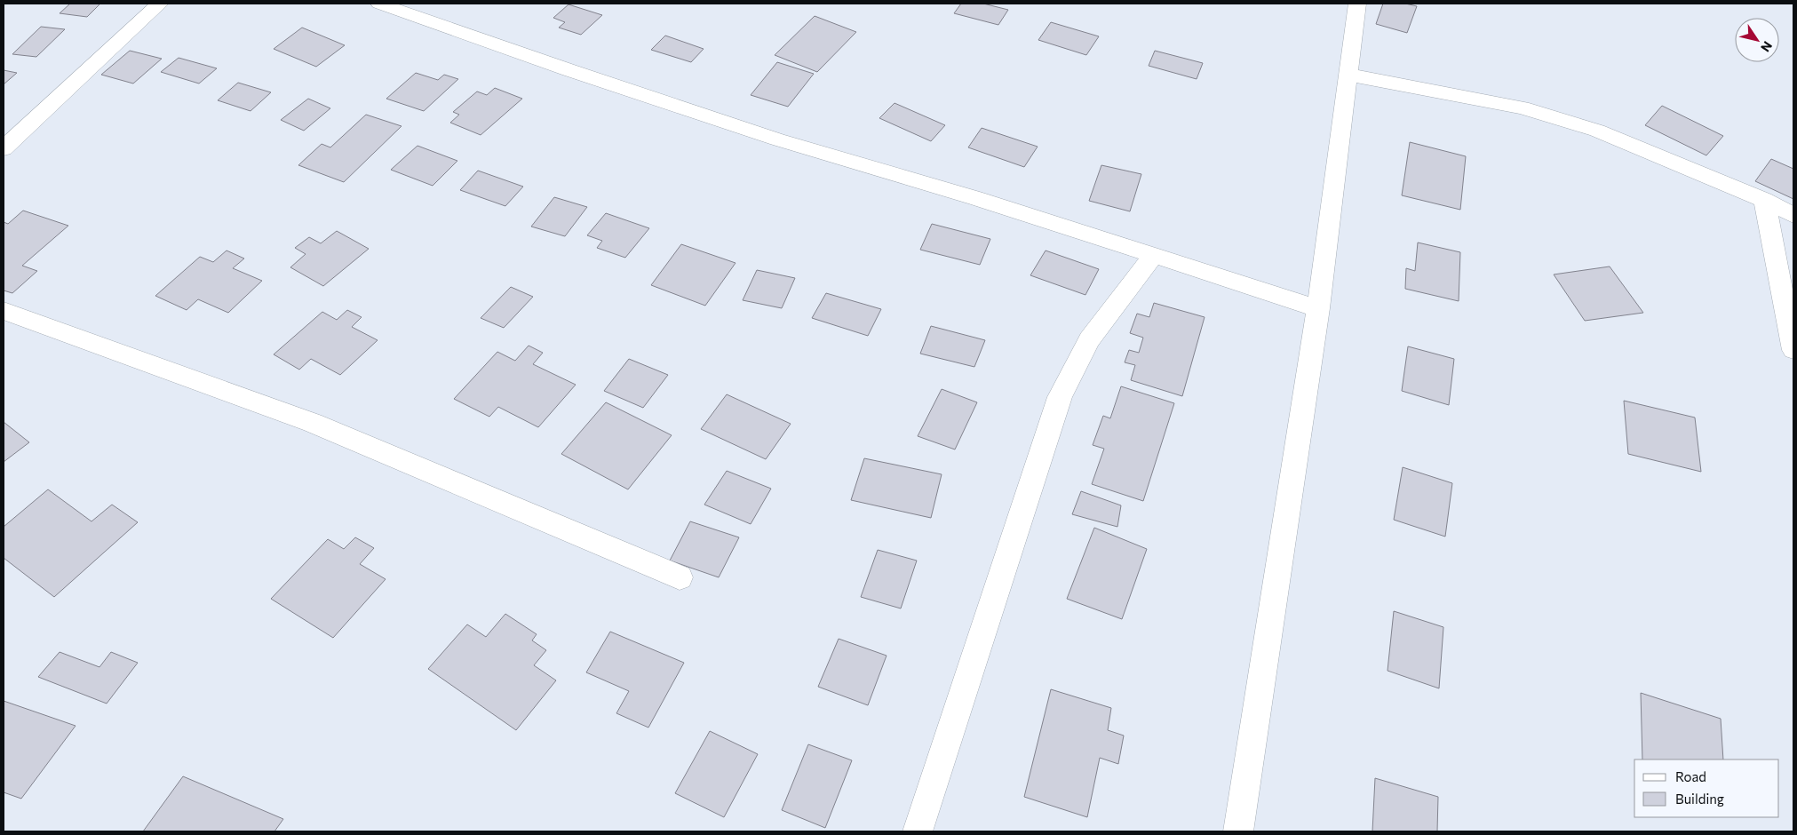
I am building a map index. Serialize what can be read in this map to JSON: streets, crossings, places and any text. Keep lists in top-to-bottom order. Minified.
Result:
{"legend":["Road","Building"],"north":"bottom right"}
